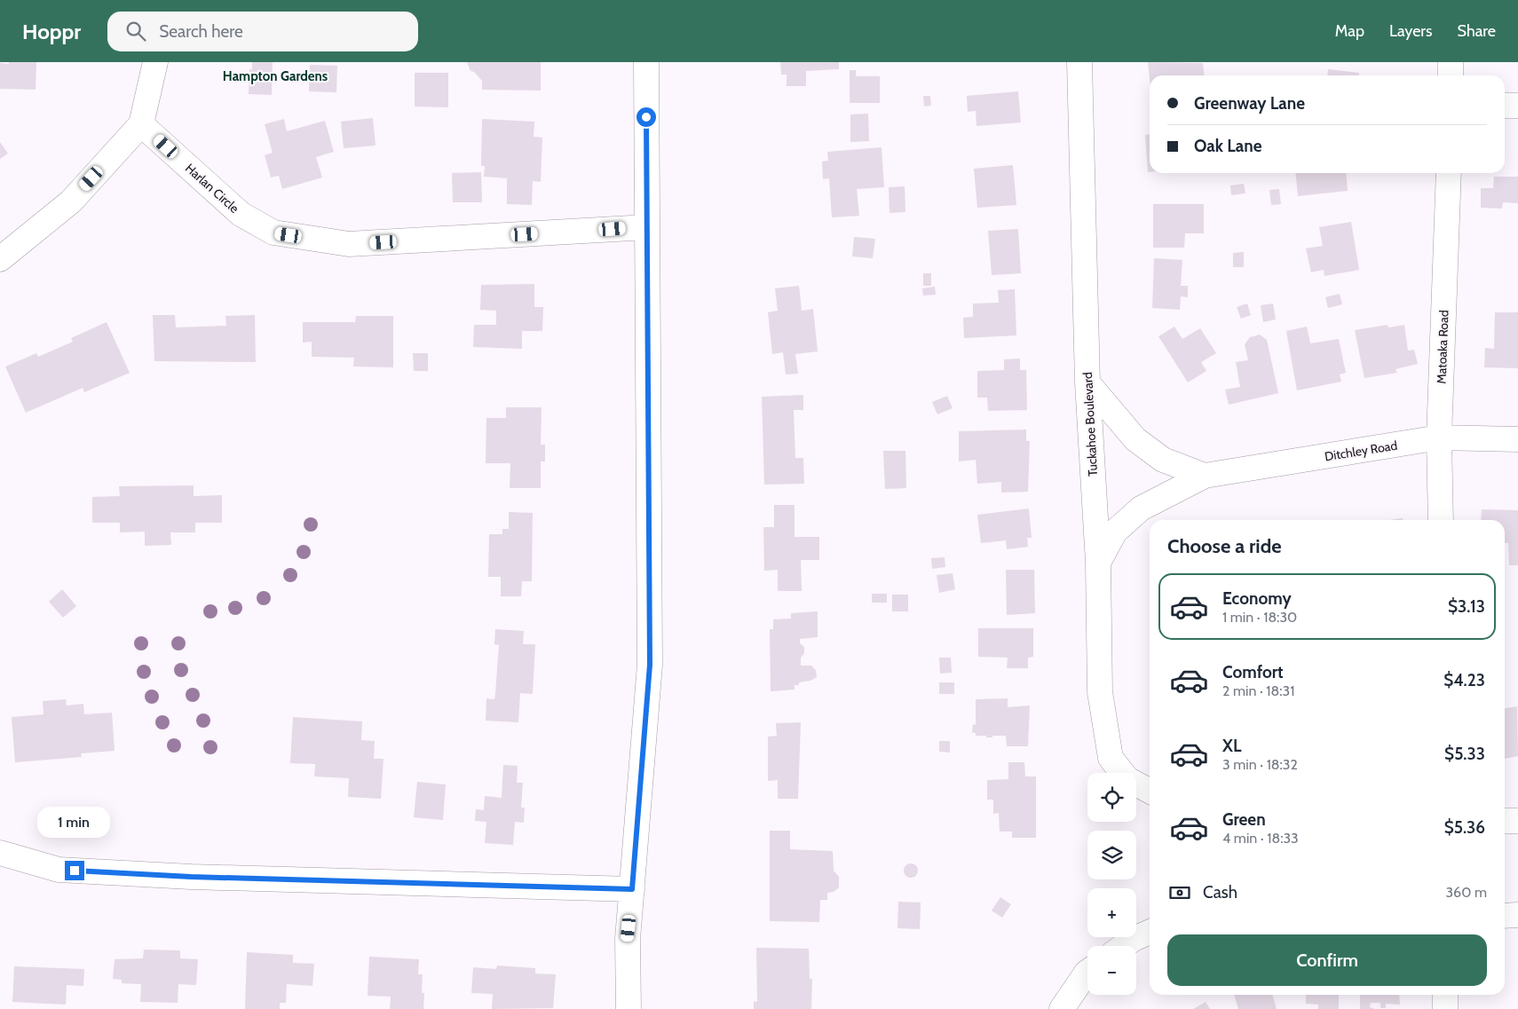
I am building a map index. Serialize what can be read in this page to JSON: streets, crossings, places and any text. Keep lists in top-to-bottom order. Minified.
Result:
{"streets":{"street":["Harlan Circle","Matoaka Road","Tuckahoe Boulevard","Ditchley Road"]},"crossings":[["Matoaka Road","Ditchley Road"],["Tuckahoe Boulevard","Ditchley Road"]],"districts":["Hampton Gardens"],"page":{"header":"Hoppr","search":"Search here","nav":["Map","Layers","Share"],"banner":["Greenway Lane","Oak Lane"],"heading":"Choose a ride","list":[{"name":"Economy","note":"1 min · 18:30","value":"$3.13"},{"name":"Comfort","note":"2 min · 18:31","value":"$4.23"},{"name":"XL","note":"3 min · 18:32","value":"$5.33"},{"name":"Green","note":"4 min · 18:33","value":"$5.36"}],"map_buttons":["+","−"],"bubble":"1 min","pay":["Cash","360 m"],"buttons":"Confirm"}}
